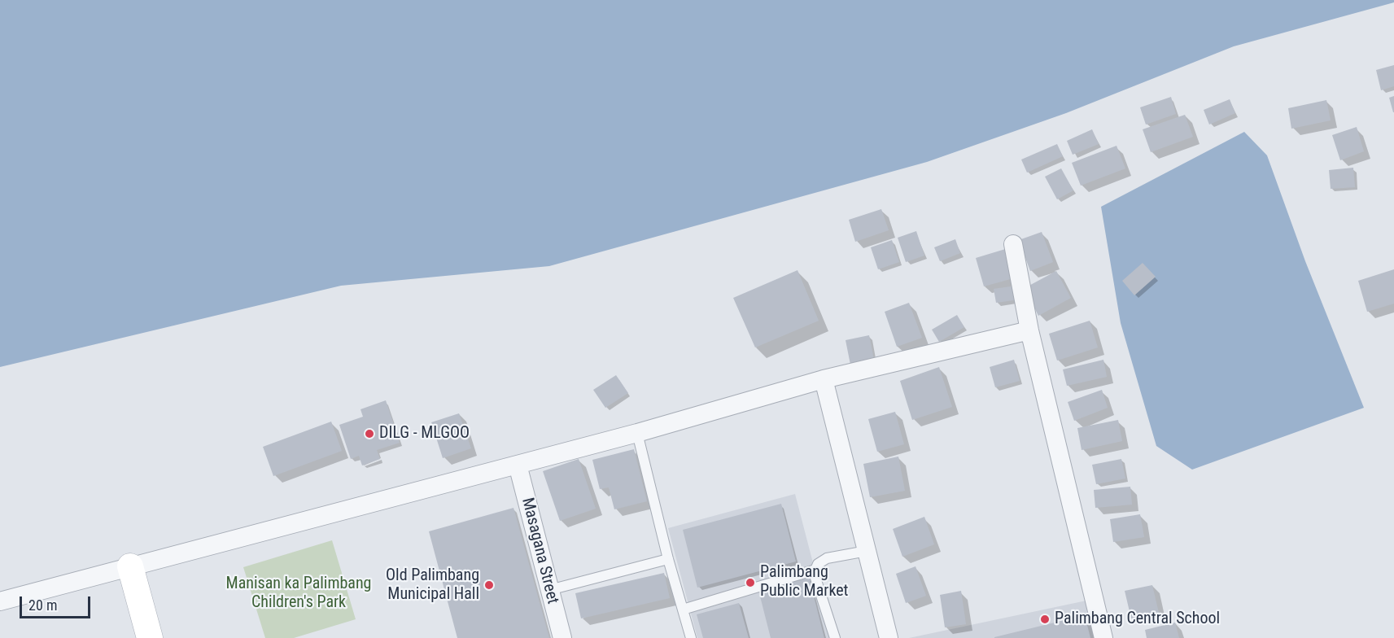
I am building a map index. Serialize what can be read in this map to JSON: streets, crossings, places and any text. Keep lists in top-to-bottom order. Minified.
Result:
{"streets":{"street":["Masagana Street"]},"parks":["Manisan ka Palimbang Children's Park"],"places":["DILG - MLGOO","Palimbang Public Market","Old Palimbang Municipal Hall","Palimbang Central School"],"scale_bar":"20 m"}
